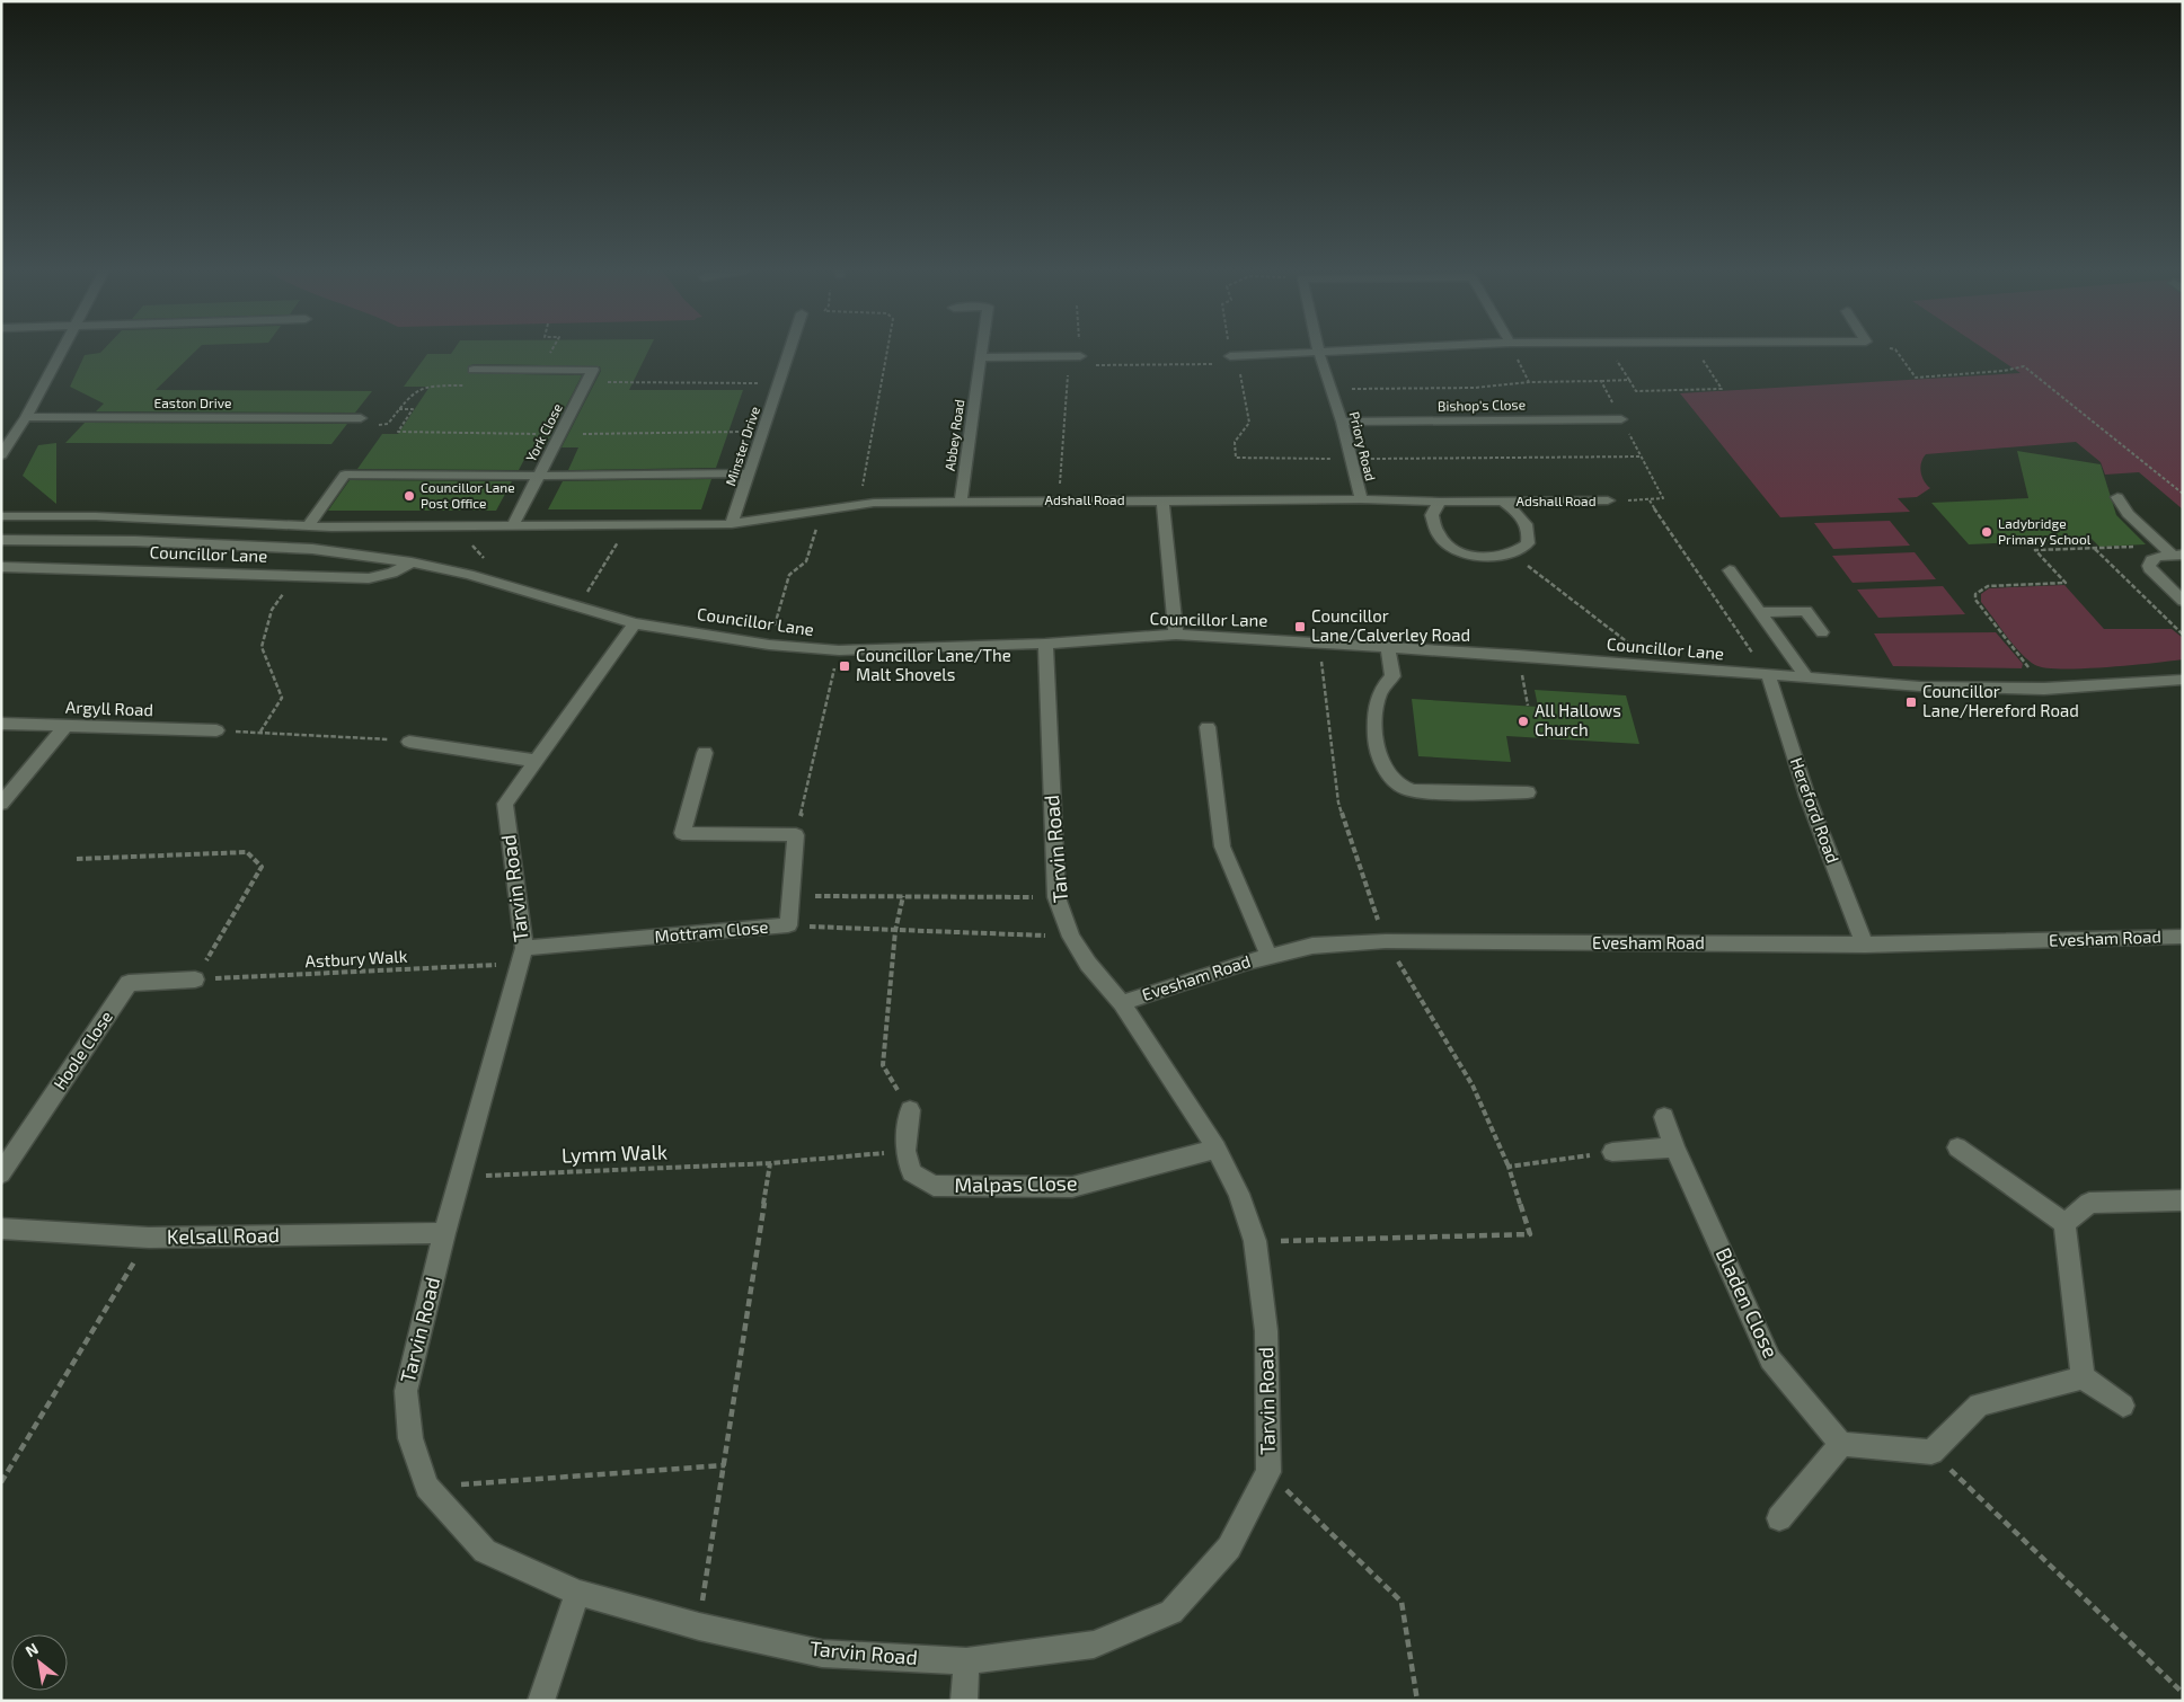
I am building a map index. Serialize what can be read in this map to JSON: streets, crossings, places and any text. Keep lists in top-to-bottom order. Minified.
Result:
{"streets":{"street":["Easton Drive","Bishop's Close","York Close","Abbey Road","Minster Drive","Priory Road","Adshall Road","Councillor Lane","Argyll Road","Hereford Road","Tarvin Road","Mottram Close","Evesham Road","Hoole Close","Malpas Close","Kelsall Road","Bladen Close"],"path":["Astbury Walk","Lymm Walk"]},"crossings":[["Bishop's Close","Priory Road"],["York Close","Councillor Lane"],["Abbey Road","Adshall Road"],["Minster Drive","Adshall Road"],["Minster Drive","Councillor Lane"],["Priory Road","Adshall Road"],["Adshall Road","Councillor Lane"],["Councillor Lane","Hereford Road"],["Councillor Lane","Tarvin Road"],["Hereford Road","Evesham Road"],["Tarvin Road","Mottram Close"],["Tarvin Road","Evesham Road"],["Tarvin Road","Astbury Walk"],["Tarvin Road","Lymm Walk"],["Tarvin Road","Malpas Close"],["Tarvin Road","Kelsall Road"],["Mottram Close","Astbury Walk"],["Astbury Walk","Hoole Close"],["Lymm Walk","Malpas Close"]],"places":{"other":["Councillor Lane Post Office","Ladybridge Primary School","All Hallows Church"],"transit":["Councillor Lane/Calverley Road","Councillor Lane/The Malt Shovels","Councillor Lane/Hereford Road"]},"north":"top left"}
